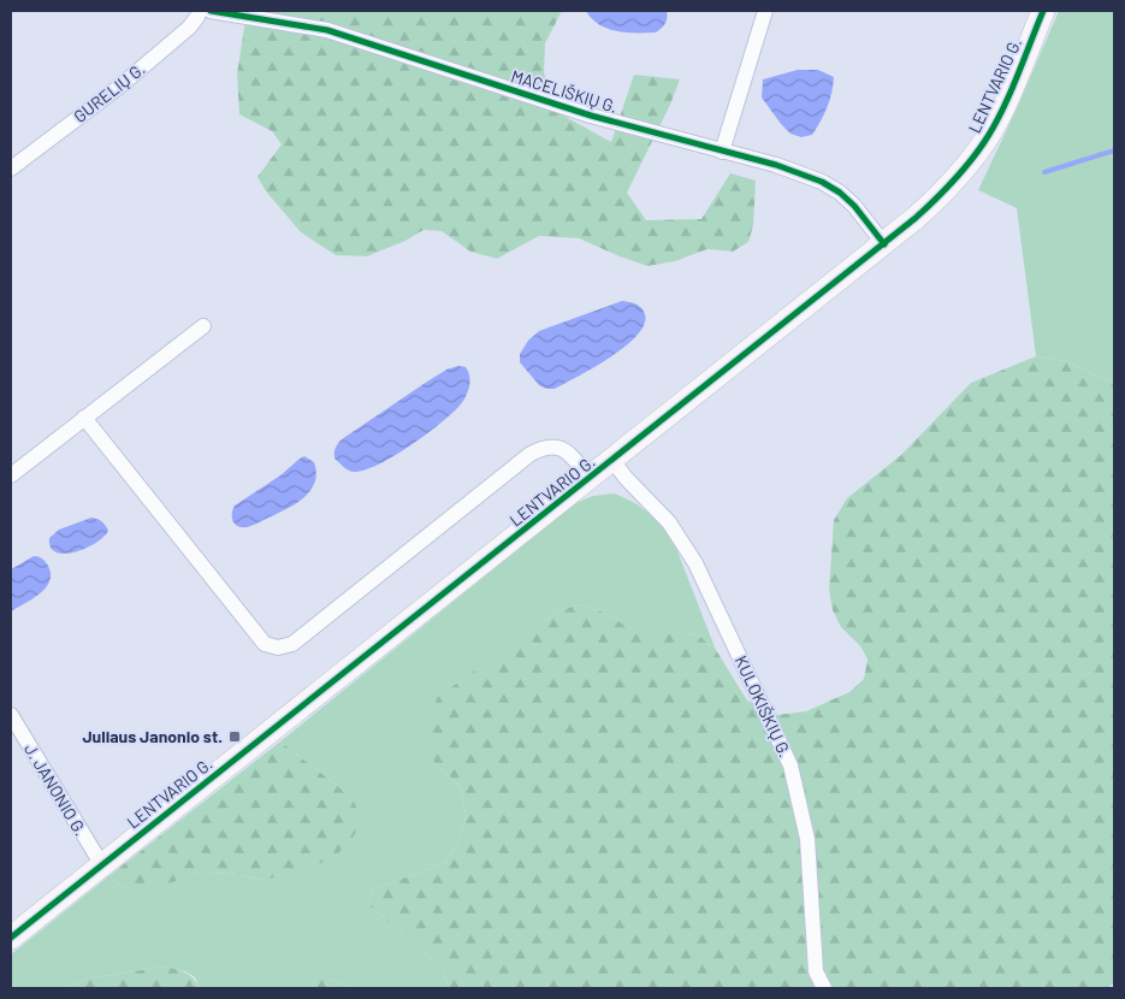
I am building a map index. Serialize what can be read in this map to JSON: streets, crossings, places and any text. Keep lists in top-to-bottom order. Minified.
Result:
{"streets":{"main road":["LENTVARIO G."],"street":["MACELIŠKIŲ G.","GURELIŲ G.","KULOKIŠKIŲ G.","J. JANONIO G."]},"crossings":[["LENTVARIO G.","MACELIŠKIŲ G."],["LENTVARIO G.","KULOKIŠKIŲ G."],["LENTVARIO G.","J. JANONIO G."]],"places":{"transit":["Juliaus Janonio st."]}}
